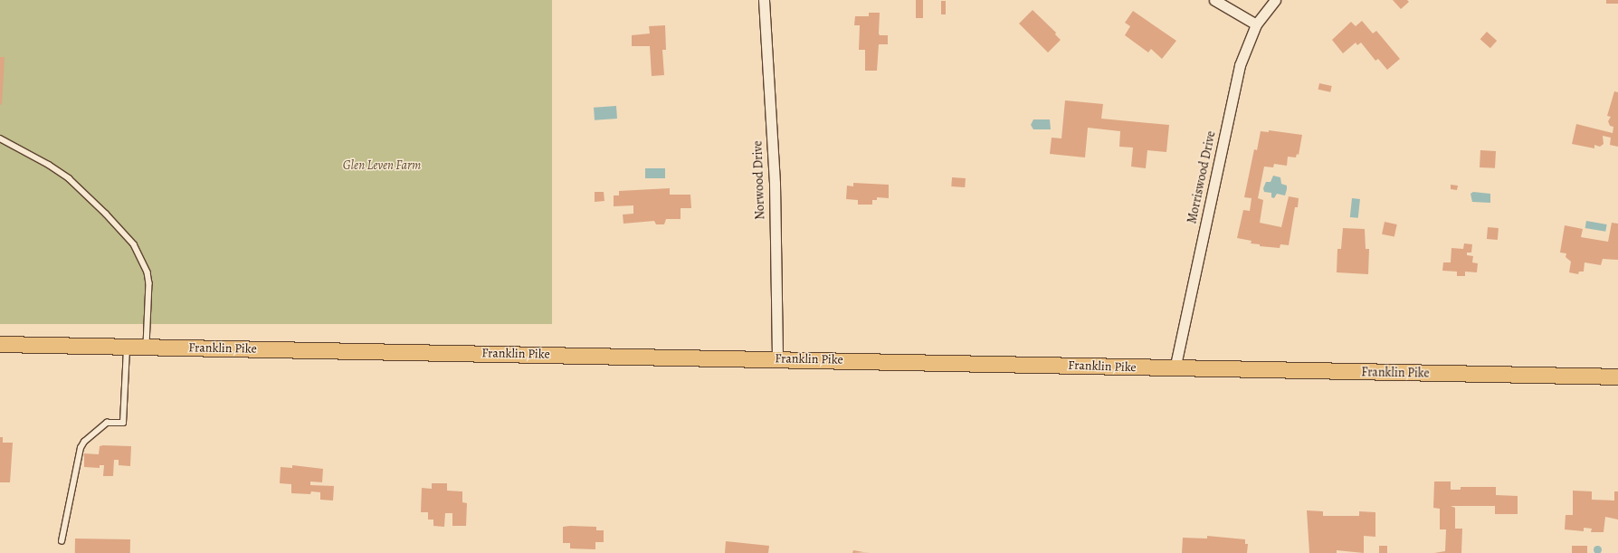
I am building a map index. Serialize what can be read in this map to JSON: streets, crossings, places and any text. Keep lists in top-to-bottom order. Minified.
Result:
{"streets":{"main road":["Franklin Pike"],"street":["Morriswood Drive","Norwood Drive"]},"crossings":[["Morriswood Drive","Franklin Pike"],["Norwood Drive","Franklin Pike"]],"parks":["Glen Leven Farm"]}
